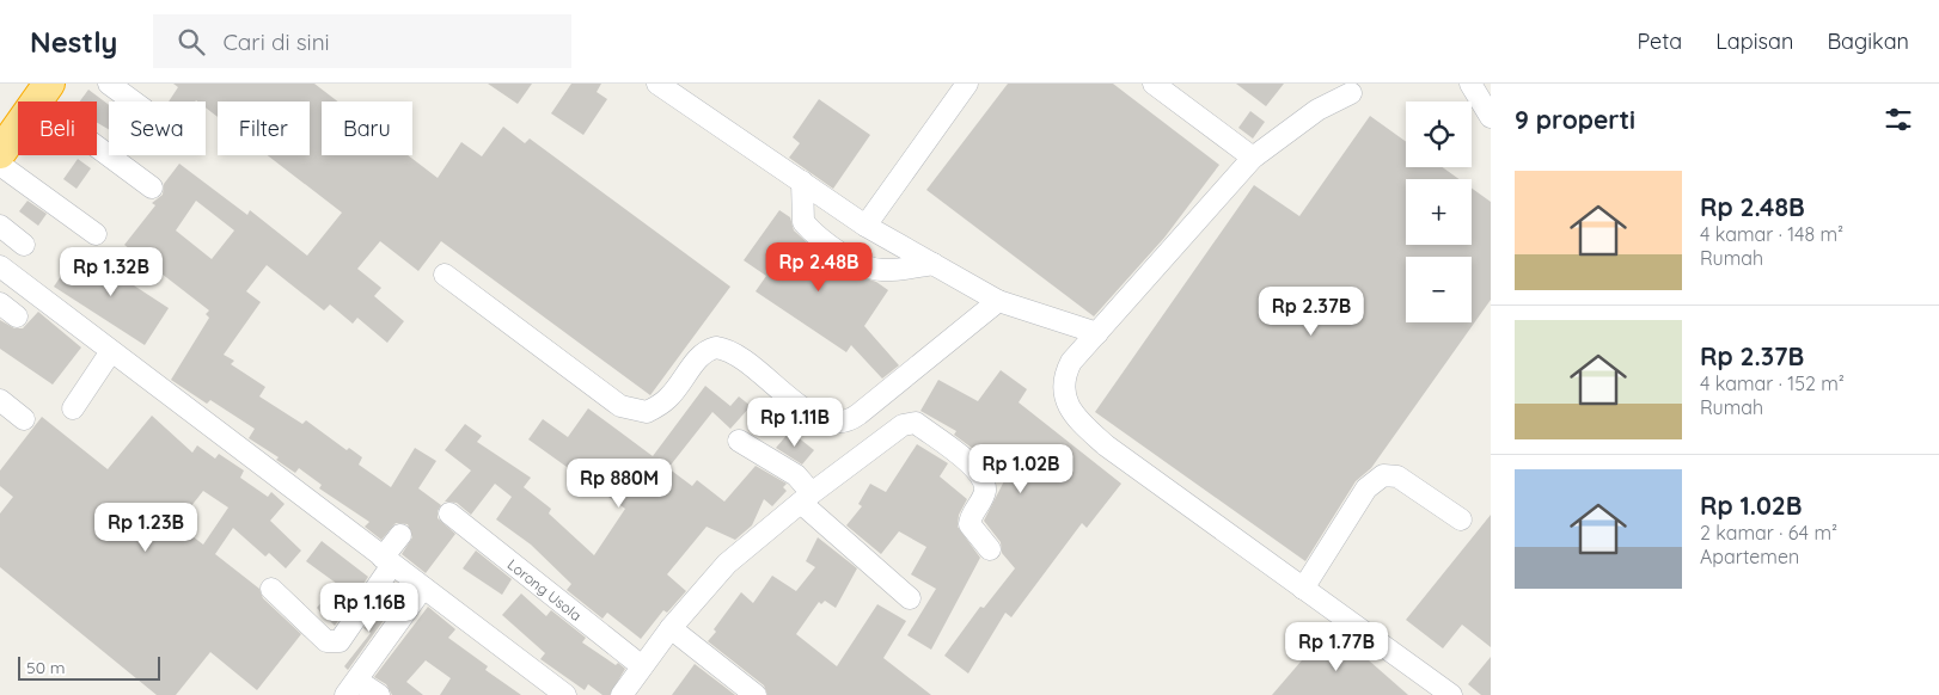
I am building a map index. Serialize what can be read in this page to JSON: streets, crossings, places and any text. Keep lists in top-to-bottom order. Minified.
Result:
{"streets":{"street":["Lorong Usola"]},"scale_bar":"50 m","page":{"header":"Nestly","search":"Cari di sini","nav":["Peta","Lapisan","Bagikan"],"heading":"9 properti","map_buttons":["+","−"],"chip":["Beli","Sewa","Filter","Baru"],"list":[{"name":"Rp 2.48B","note":"4 kamar · 148 m² · Rumah"},{"name":"Rp 2.37B","note":"4 kamar · 152 m² · Rumah"},{"name":"Rp 1.02B","note":"2 kamar · 64 m² · Apartemen"}],"price":["Rp 2.48B","Rp 1.32B","Rp 2.37B","Rp 1.11B","Rp 1.02B","Rp 880M","Rp 1.23B","Rp 1.16B","Rp 1.77B"],"scale":"50 m"}}
